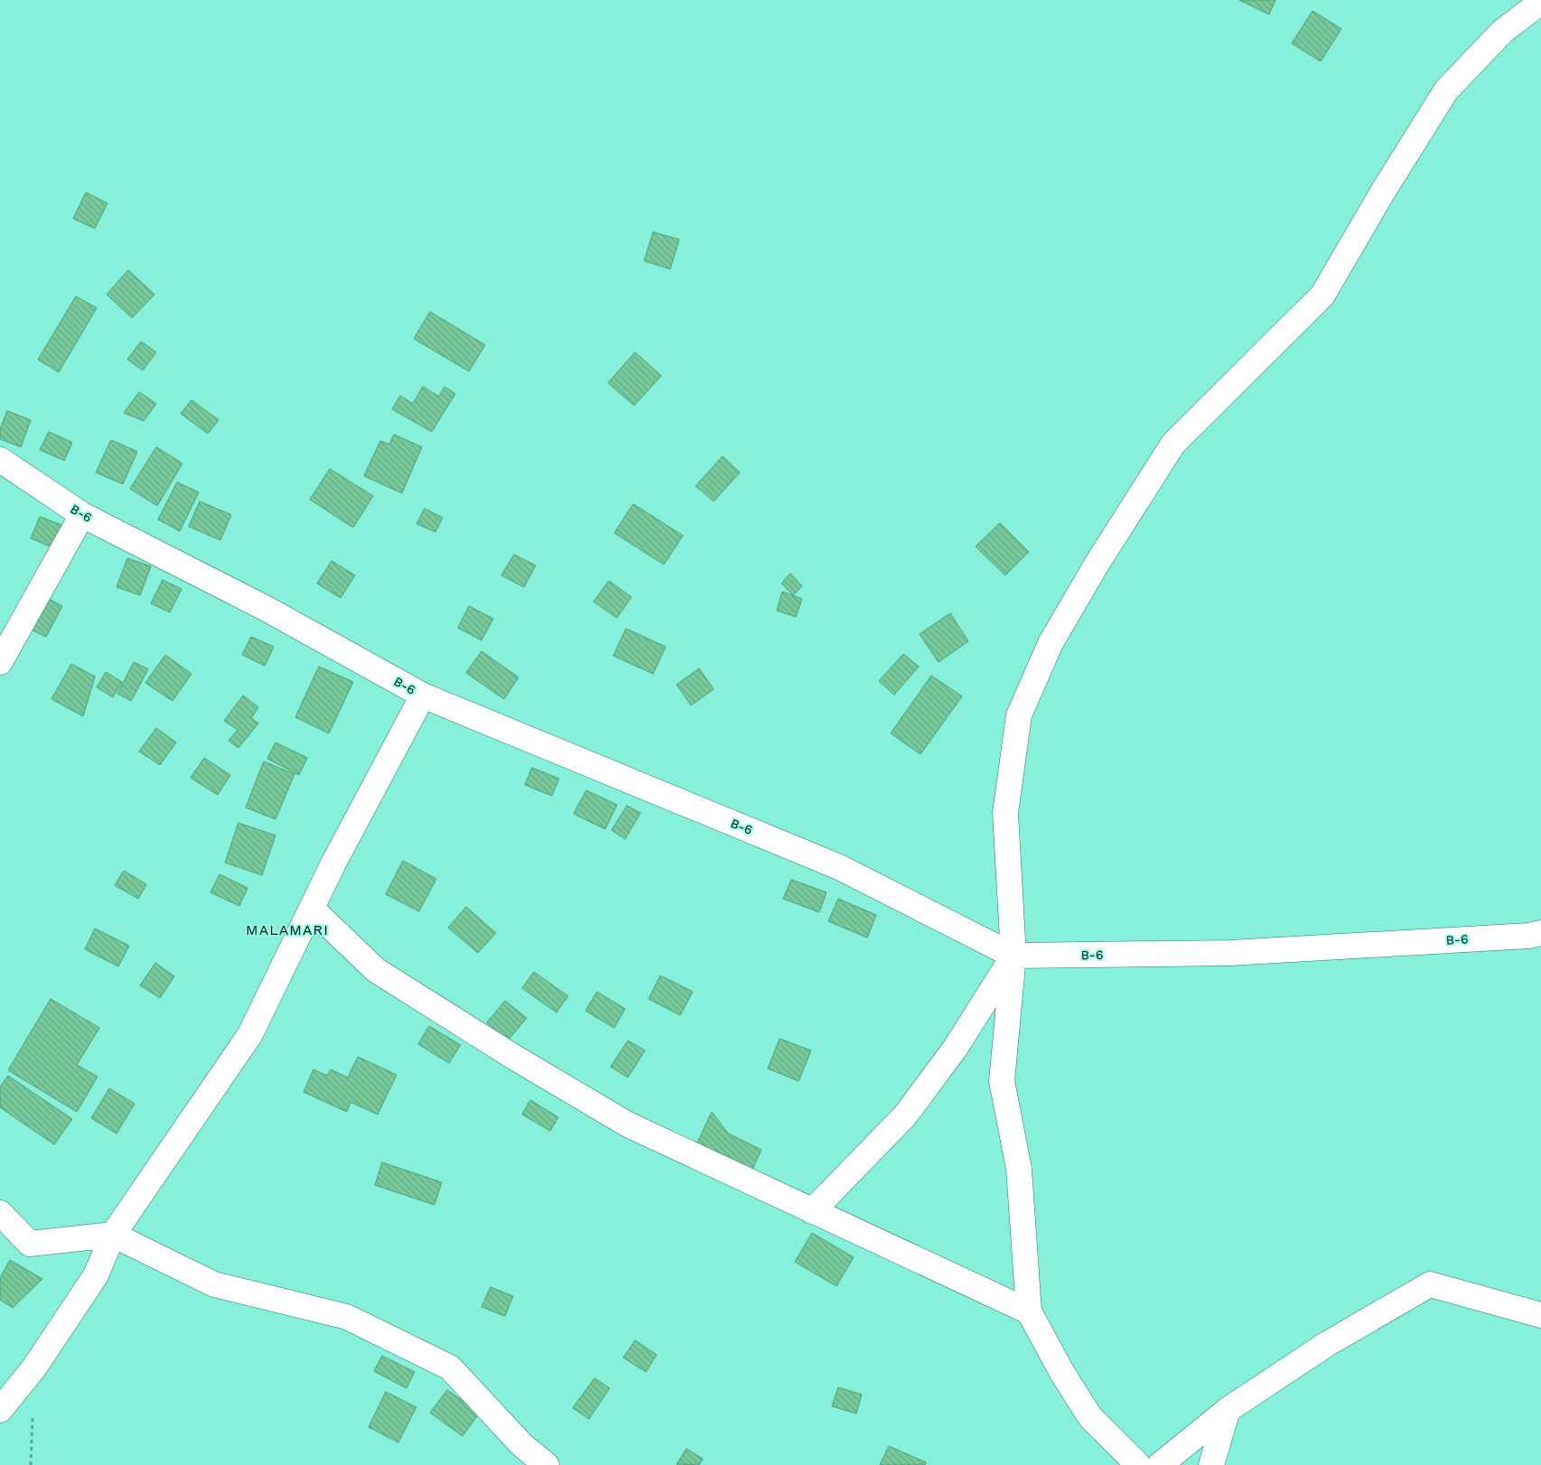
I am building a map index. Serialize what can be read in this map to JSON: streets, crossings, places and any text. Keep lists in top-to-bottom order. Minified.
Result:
{"streets":{"street":["B-6"]},"districts":["MALAMARI"]}
